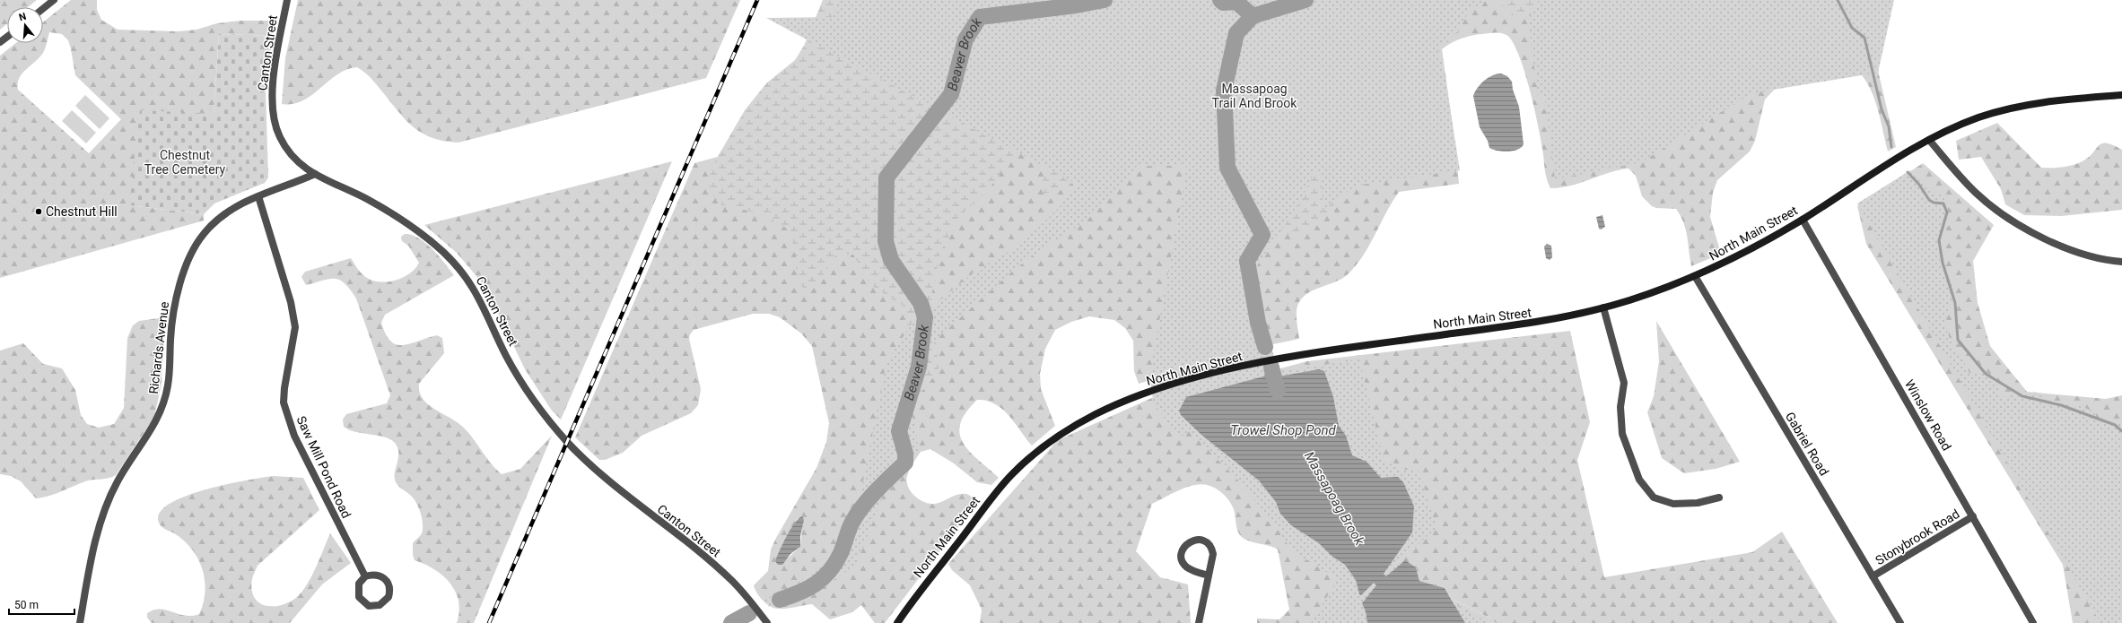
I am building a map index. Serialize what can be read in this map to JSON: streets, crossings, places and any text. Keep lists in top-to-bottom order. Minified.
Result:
{"streets":{"main road":["North Main Street"],"street":["Canton Street","Richards Avenue","Winslow Road","Gabriel Road","Saw Mill Pond Road","Stonybrook Road"]},"crossings":[["Canton Street","Richards Avenue"],["North Main Street","Winslow Road"],["North Main Street","Gabriel Road"],["Richards Avenue","Saw Mill Pond Road"],["Winslow Road","Stonybrook Road"],["Gabriel Road","Stonybrook Road"]],"water":["Beaver Brook","Trowel Shop Pond","Massapoag Brook"],"parks":["Massapoag Trail And Brook","Chestnut Tree Cemetery"],"places":["Chestnut Hill"],"scale_bar":"50 m","north":"top"}
